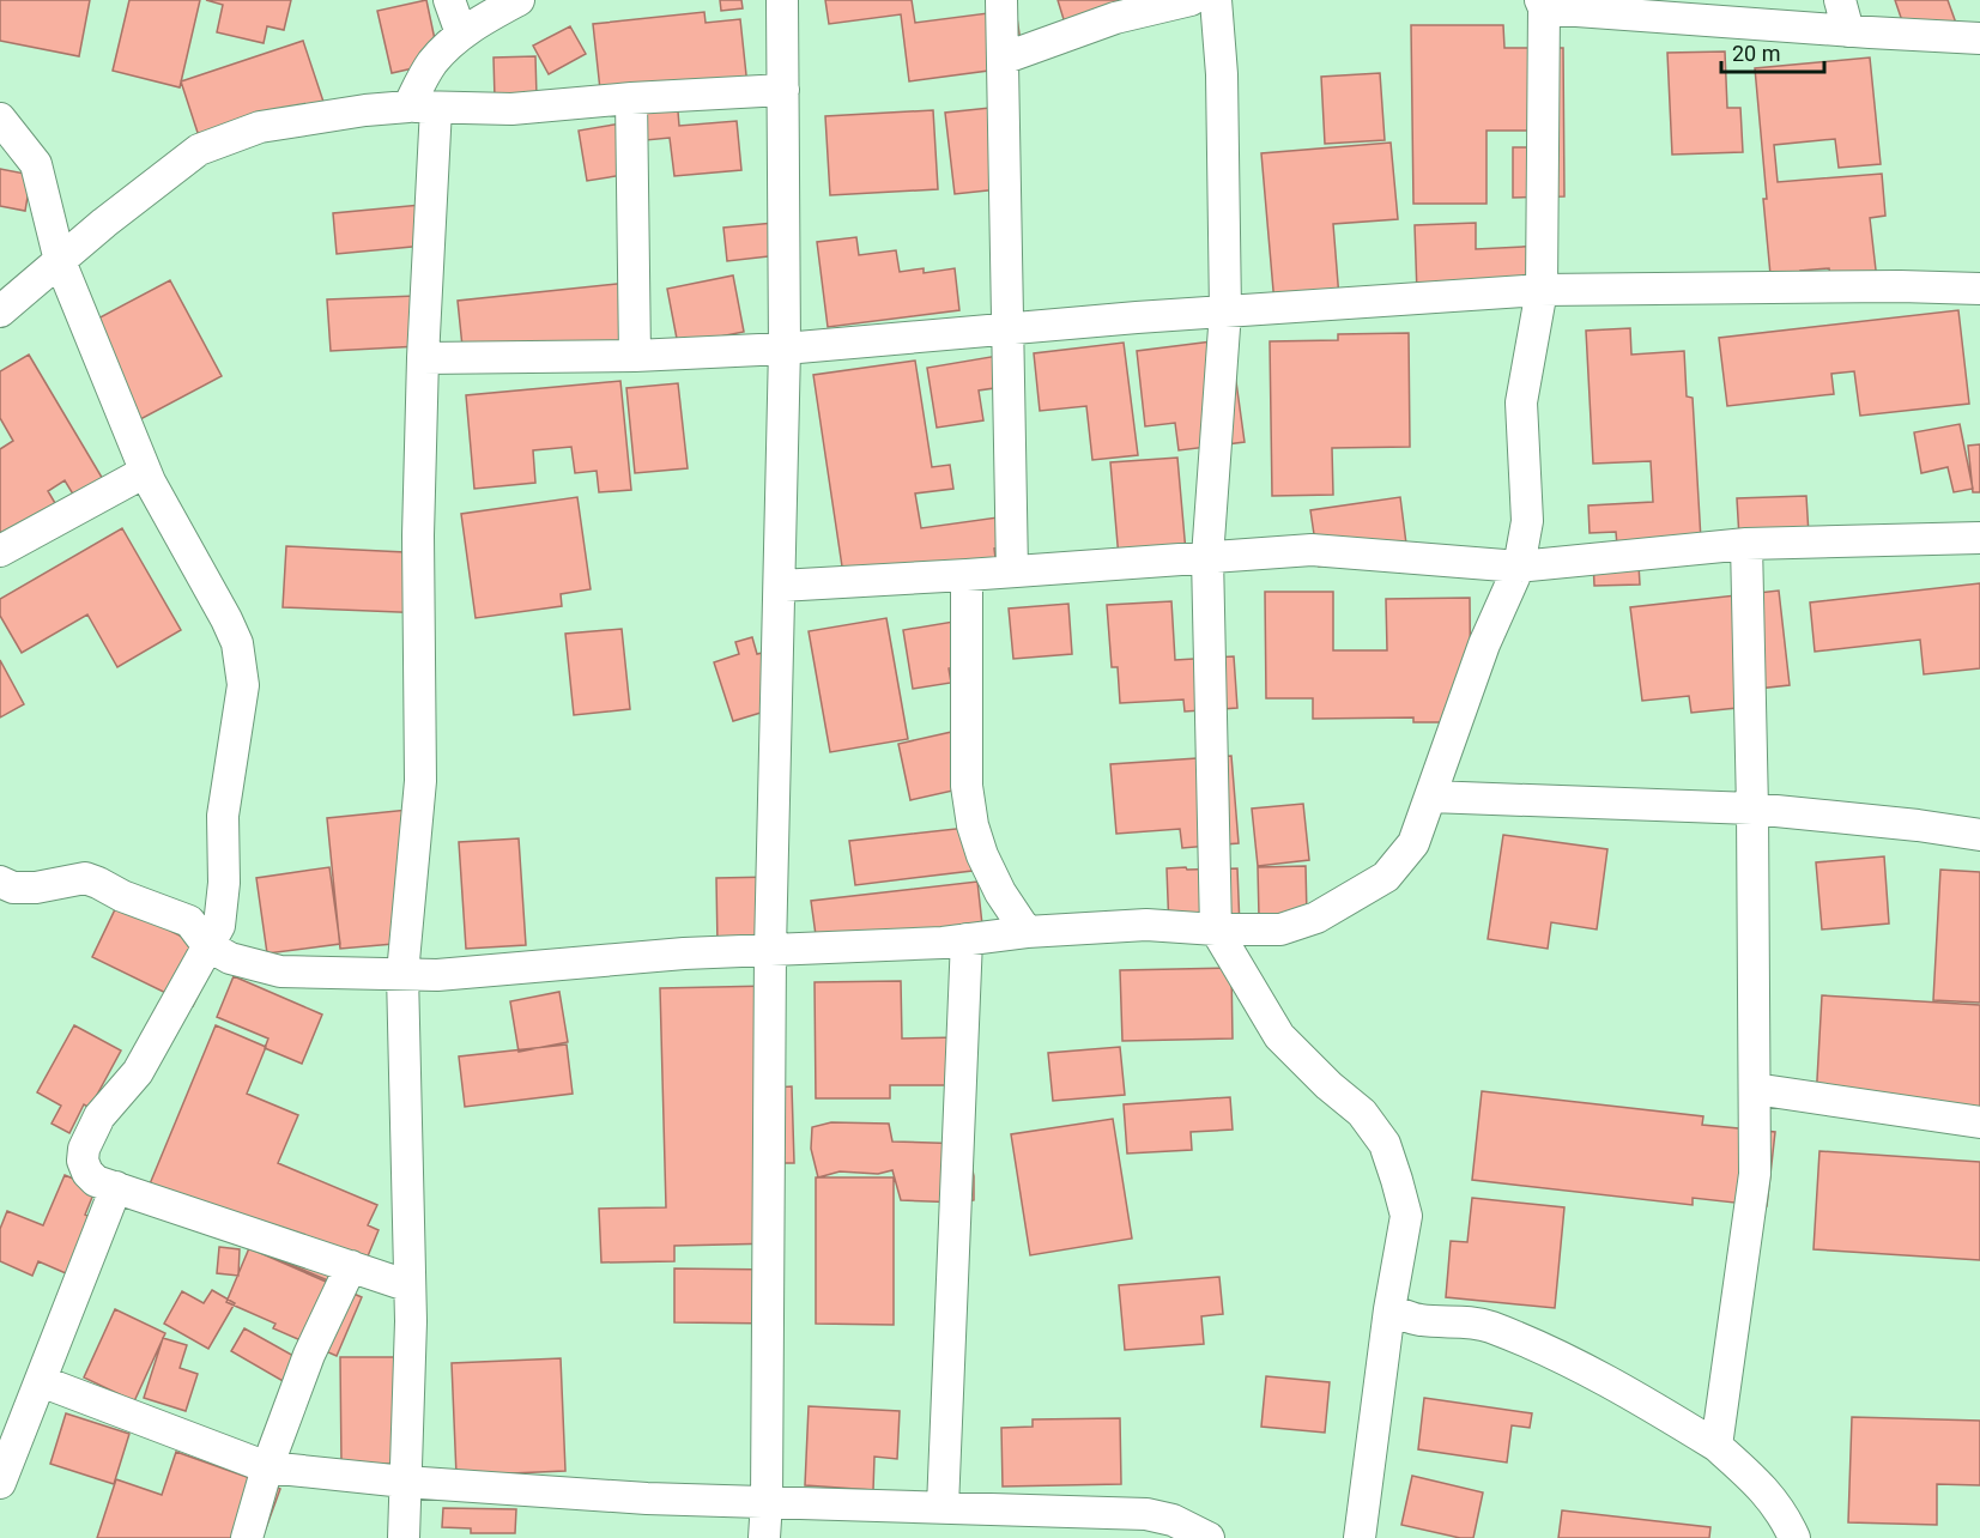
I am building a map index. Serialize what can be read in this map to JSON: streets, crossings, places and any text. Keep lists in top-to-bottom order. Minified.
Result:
{"scale_bar":"20 m"}
